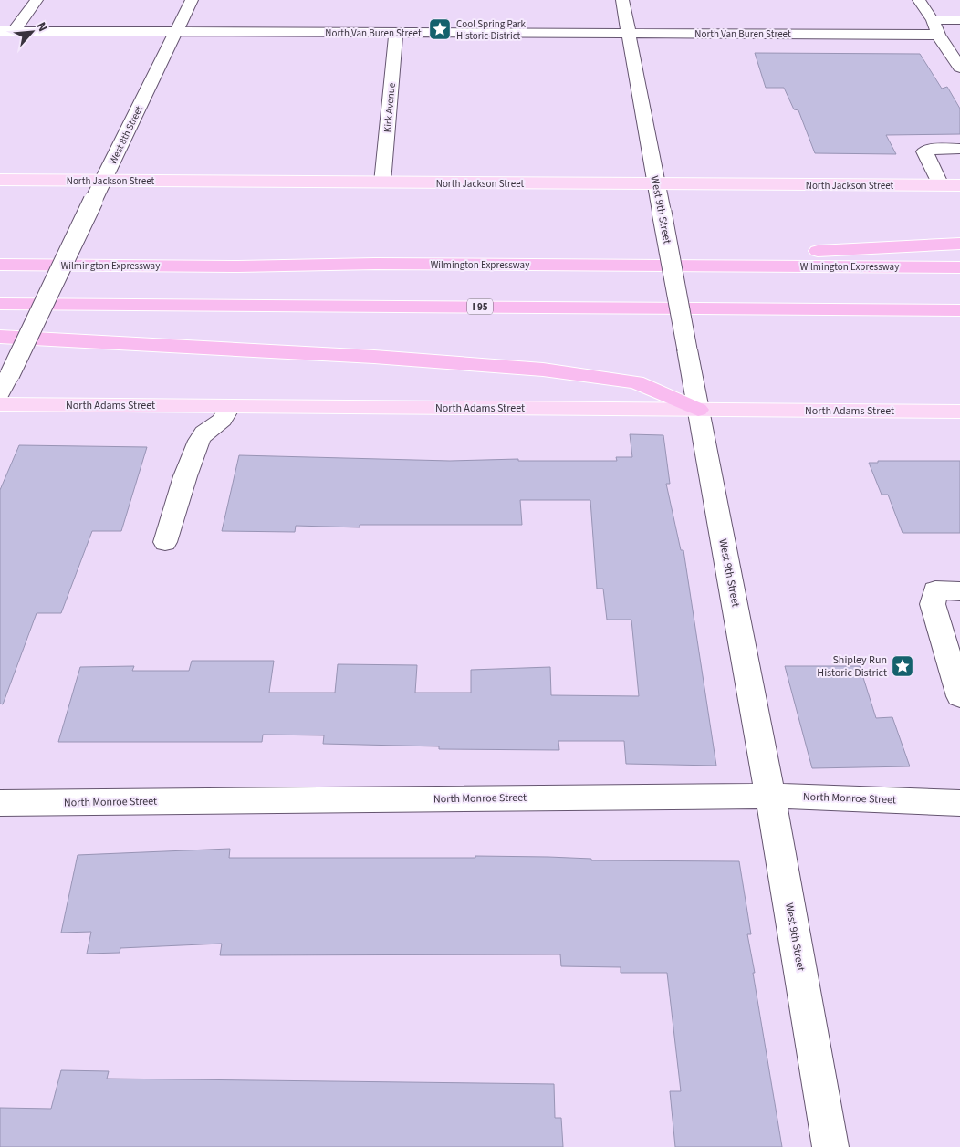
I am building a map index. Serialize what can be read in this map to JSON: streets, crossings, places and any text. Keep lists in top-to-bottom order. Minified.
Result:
{"streets":{"highway":["Wilmington Expressway","I 95"],"main road":["North Jackson Street","North Adams Street"],"street":["North Van Buren Street","Kirk Avenue","West 8th Street","West 9th Street","North Monroe Street"]},"crossings":[["North Van Buren Street","Kirk Avenue"],["North Van Buren Street","West 8th Street"],["North Van Buren Street","West 9th Street"],["Kirk Avenue","North Jackson Street"],["West 8th Street","North Jackson Street"],["North Jackson Street","West 9th Street"],["West 9th Street","North Adams Street"],["West 9th Street","North Monroe Street"]],"places":{"place":["Cool Spring Park Historic District","Shipley Run Historic District"]},"north":"top right"}
